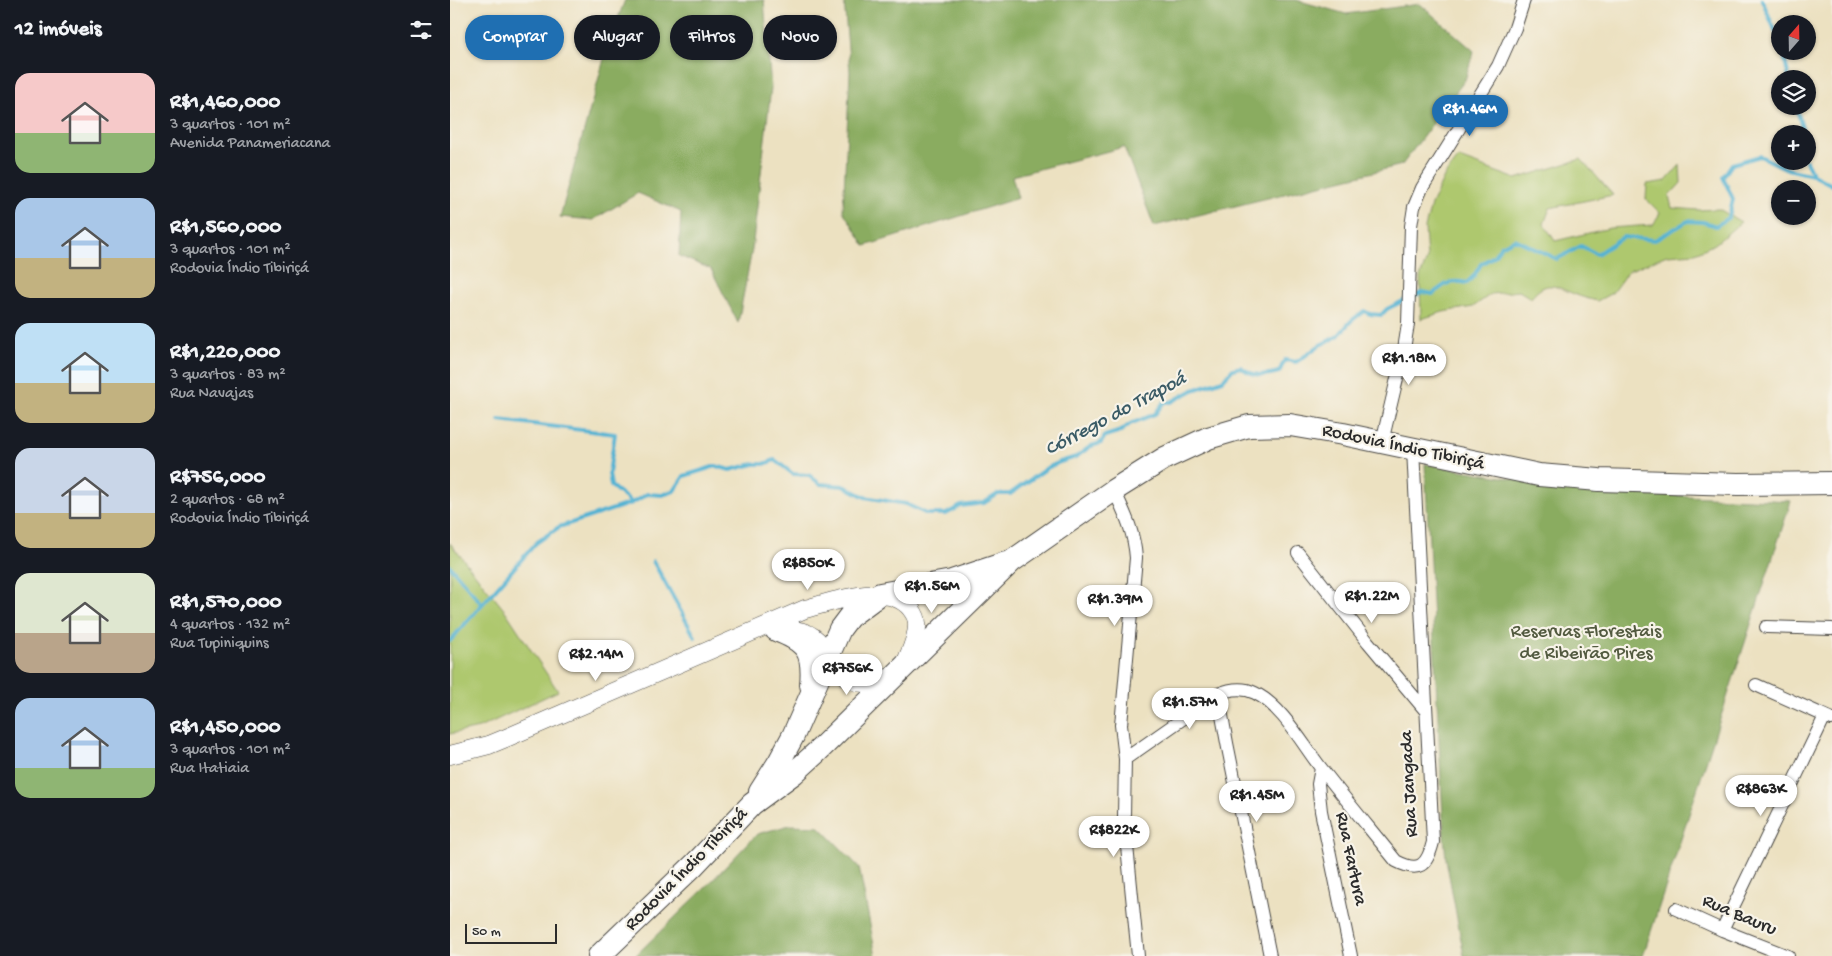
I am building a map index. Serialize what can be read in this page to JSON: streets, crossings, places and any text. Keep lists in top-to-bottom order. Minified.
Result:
{"streets":{"highway":["Rodovia Índio Tibiriçá"],"street":["Rua Jangada","Rua Fartura","Rua Bauru"]},"crossings":[["Rodovia Índio Tibiriçá","Rua Jangada"],["Rua Jangada","Rua Fartura"]],"water":["Córrego do Trapoá"],"parks":["Reservas Florestais de Ribeirão Pires"],"scale_bar":"50 m","north":"top","page":{"heading":"12 imóveis","map_buttons":["+","−"],"chip":["Comprar","Alugar","Filtros","Novo"],"list":[{"name":"R$1,460,000","note":"3 quartos · 101 m² · Avenida Panameriacana"},{"name":"R$1,560,000","note":"3 quartos · 101 m² · Rodovia Índio Tibiriçá"},{"name":"R$1,220,000","note":"3 quartos · 83 m² · Rua Navajas"},{"name":"R$756,000","note":"2 quartos · 68 m² · Rodovia Índio Tibiriçá"},{"name":"R$1,570,000","note":"4 quartos · 132 m² · Rua Tupiniquins"},{"name":"R$1,450,000","note":"3 quartos · 101 m² · Rua Itatiaia"}],"price":["R$1.46M","R$1.18M","R$850K","R$1.56M","R$1.22M","R$1.39M","R$2.14M","R$756K","R$1.57M","R$863K","R$1.45M","R$822K"],"scale":"50 m"}}
